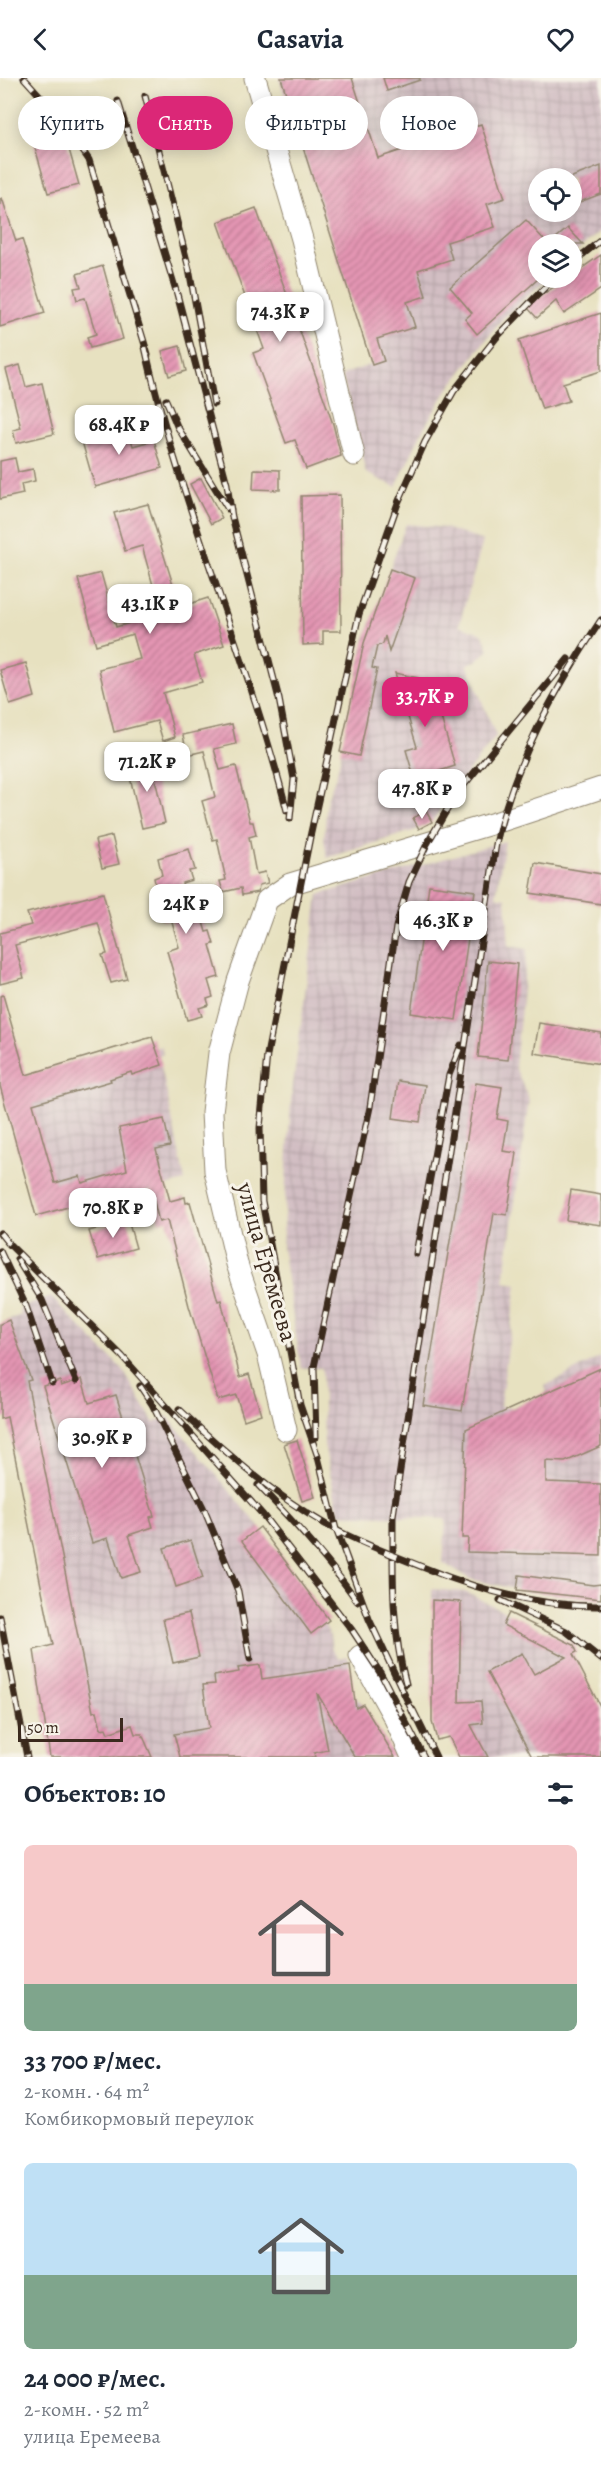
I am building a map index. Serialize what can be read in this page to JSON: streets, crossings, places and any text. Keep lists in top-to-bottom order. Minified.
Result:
{"streets":{"street":["улица Еремеева"]},"scale_bar":"50 m","page":{"header":"Casavia","chip":["Купить","Снять","Фильтры","Новое"],"price":["74.3K ₽","68.4K ₽","43.1K ₽","33.7K ₽","71.2K ₽","47.8K ₽","24K ₽","46.3K ₽","70.8K ₽","30.9K ₽"],"scale":"50 m","heading":"Объектов: 10","list":[{"name":"33 700 ₽/мес.","note":"2-комн. · 64 m² · Комбикормовый переулок"},{"name":"24 000 ₽/мес.","note":"2-комн. · 52 m² · улица Еремеева"}]}}
